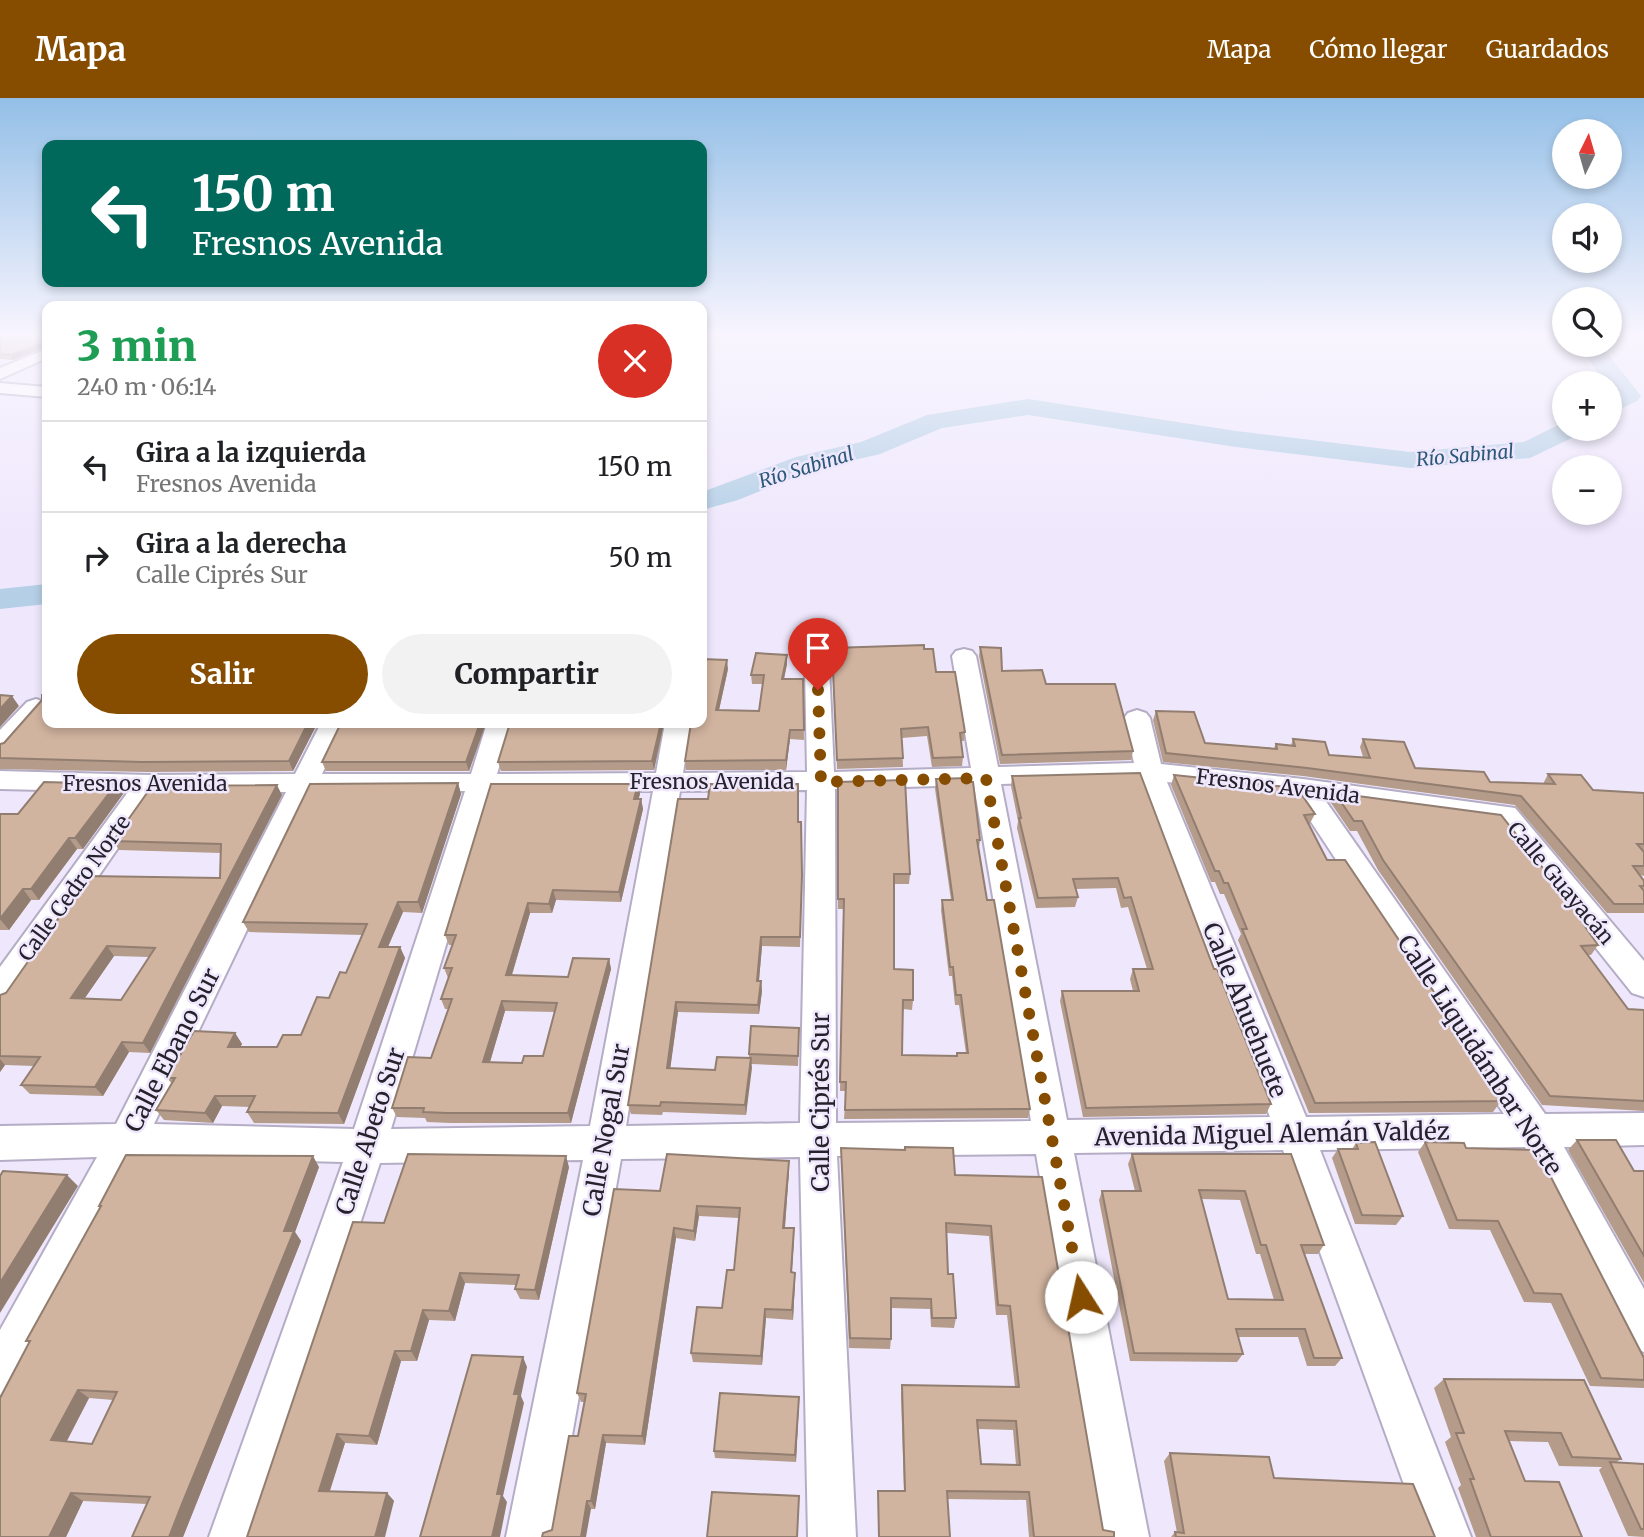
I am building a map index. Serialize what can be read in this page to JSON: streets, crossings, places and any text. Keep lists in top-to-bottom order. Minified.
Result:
{"streets":{"street":["Fresnos Avenida","Calle Guayacán","Calle Cedro Norte","Calle Ahuehuete","Calle Ebano Sur","Calle Liquidámbar Norte","Calle Ciprés Sur","Calle Nogal Sur","Calle Abeto Sur","Avenida Miguel Alemán Valdéz"]},"crossings":[["Fresnos Avenida","Calle Guayacán"],["Fresnos Avenida","Calle Cedro Norte"],["Fresnos Avenida","Calle Ahuehuete"],["Fresnos Avenida","Calle Ebano Sur"],["Fresnos Avenida","Calle Liquidámbar Norte"],["Fresnos Avenida","Calle Ciprés Sur"],["Fresnos Avenida","Calle Nogal Sur"],["Fresnos Avenida","Calle Abeto Sur"],["Calle Ahuehuete","Avenida Miguel Alemán Valdéz"],["Calle Ebano Sur","Avenida Miguel Alemán Valdéz"],["Calle Liquidámbar Norte","Avenida Miguel Alemán Valdéz"],["Calle Ciprés Sur","Avenida Miguel Alemán Valdéz"],["Calle Nogal Sur","Avenida Miguel Alemán Valdéz"],["Calle Abeto Sur","Avenida Miguel Alemán Valdéz"]],"water":["Río Sabinal"],"north":"top","page":{"header":"Mapa","nav":["Mapa","Cómo llegar","Guardados"],"map_buttons":["+","−"],"turn":["150 m","Fresnos Avenida"],"heading":["3 min","240 m · 06:14"],"list":[{"name":"Gira a la izquierda","note":"Fresnos Avenida","value":"150 m"},{"name":"Gira a la derecha","note":"Calle Ciprés Sur","value":"50 m"}],"buttons":["Salir","Compartir"]}}
